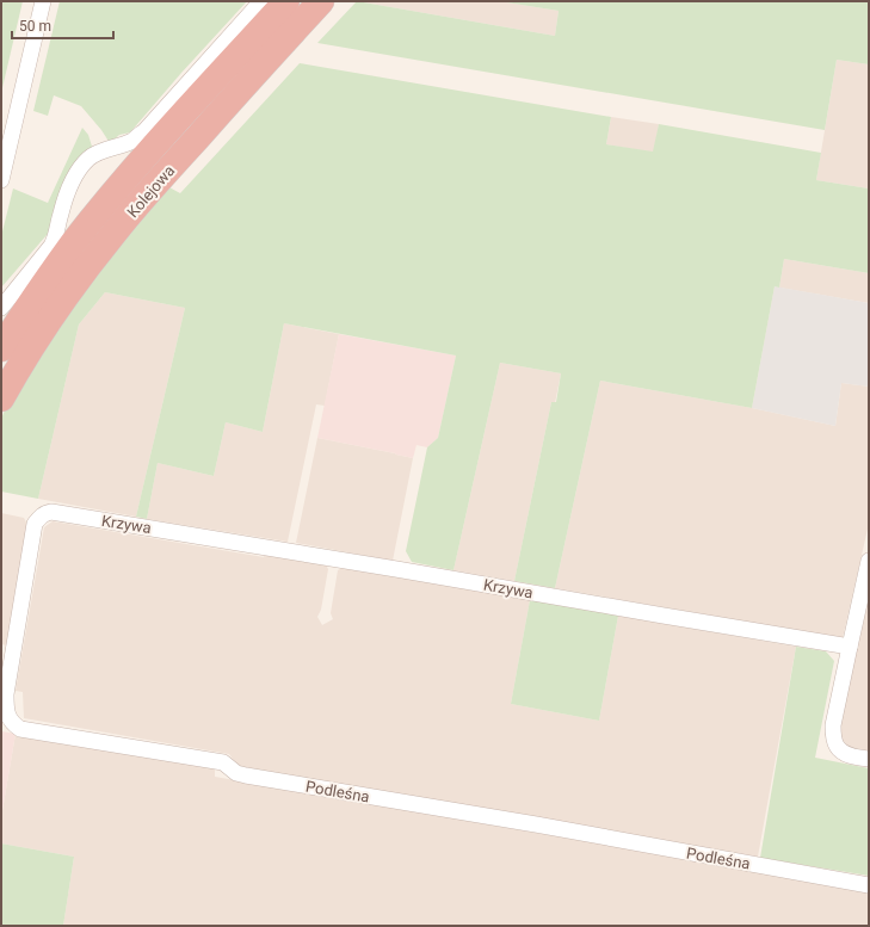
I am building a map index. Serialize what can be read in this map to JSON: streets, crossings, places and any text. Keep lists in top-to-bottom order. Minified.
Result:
{"streets":{"highway":["Kolejowa"],"street":["Krzywa","Podleśna"]},"crossings":[["Krzywa","Podleśna"]],"scale_bar":"50 m"}
